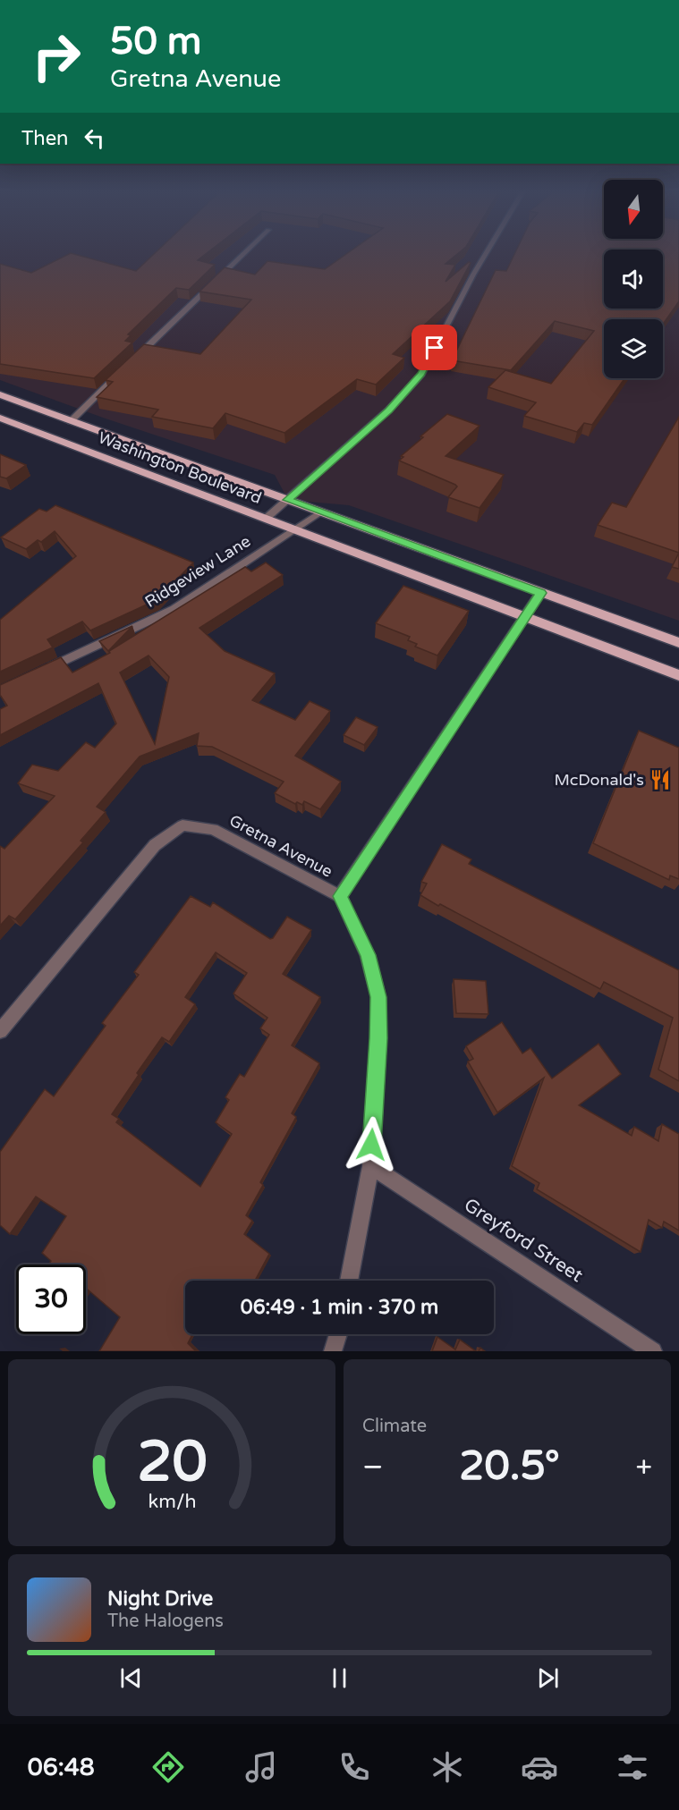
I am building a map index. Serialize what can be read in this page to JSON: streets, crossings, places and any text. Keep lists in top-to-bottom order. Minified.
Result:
{"streets":{"main road":["Washington Boulevard"],"street":["Ridgeview Lane","Gretna Avenue","Greyford Street"]},"crossings":[["Washington Boulevard","Ridgeview Lane"],["Washington Boulevard","Gretna Avenue"]],"places":{"restaurant":["McDonald's"]},"north":"bottom","page":{"turn":["50 m","Gretna Avenue"],"then":"Then","limit":"30","trip":"06:49 · 1 min · 370 m","tile":"Climate","heat":["−","20.5°","+"],"song":["Night Drive","The Halogens"],"tabs":"06:48","gauge":["20","km/h"]}}
